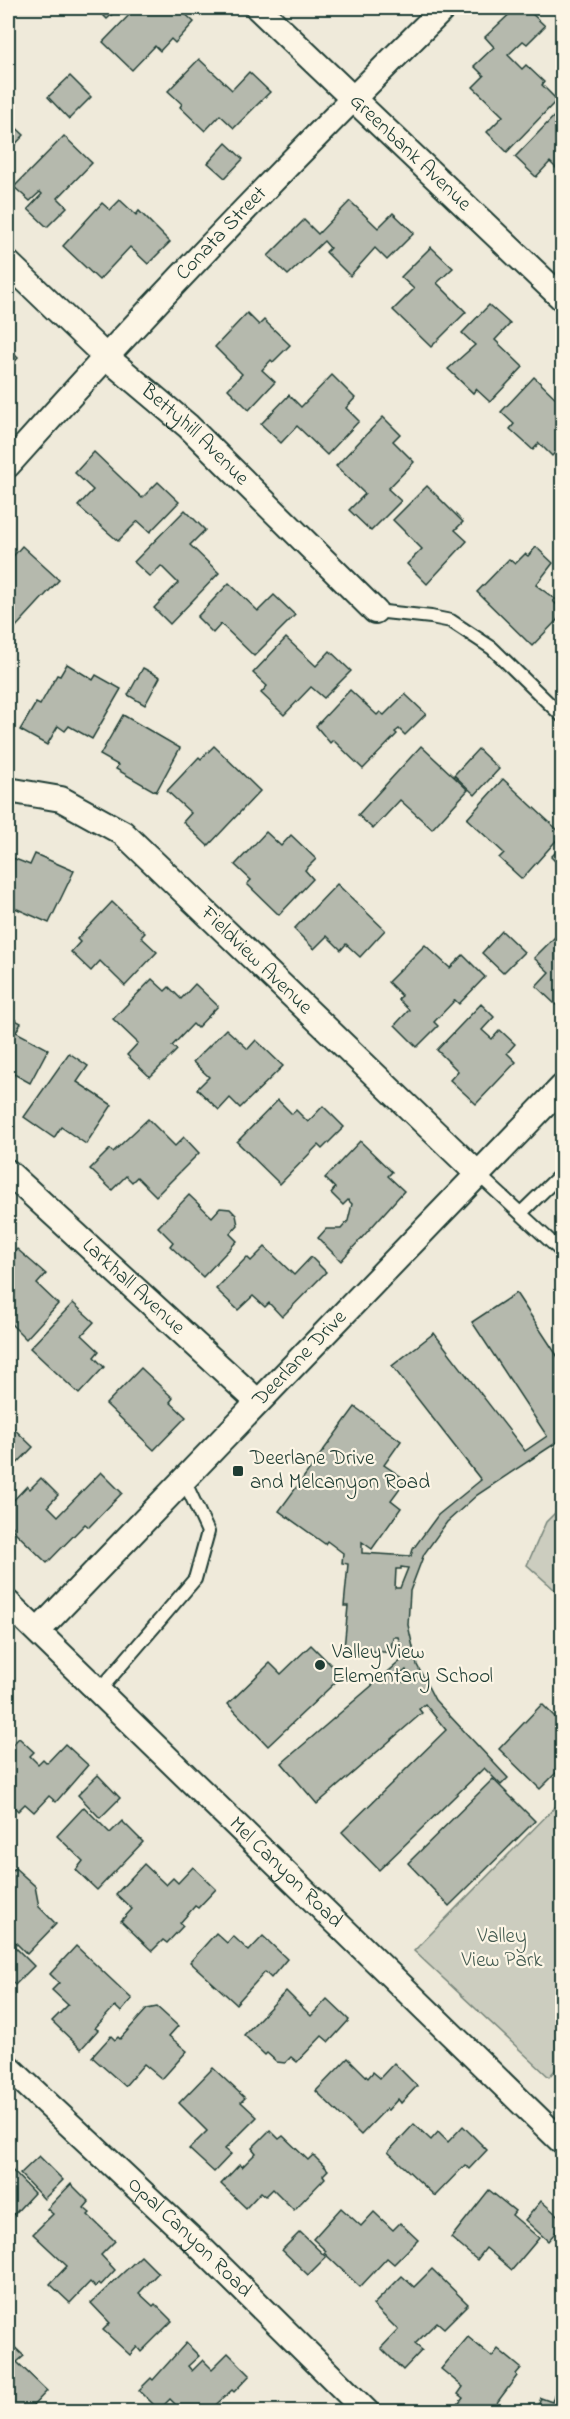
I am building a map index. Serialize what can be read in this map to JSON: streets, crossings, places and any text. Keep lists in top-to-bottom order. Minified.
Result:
{"streets":{"street":["Greenbank Avenue","Conata Street","Bettyhill Avenue","Fieldview Avenue","Larkhall Avenue","Deerlane Drive","Mel Canyon Road","Opal Canyon Road"]},"crossings":[["Greenbank Avenue","Conata Street"],["Conata Street","Bettyhill Avenue"],["Fieldview Avenue","Deerlane Drive"],["Larkhall Avenue","Deerlane Drive"],["Deerlane Drive","Mel Canyon Road"]],"parks":["Valley View Park"],"places":{"transit":["Deerlane Drive and Melcanyon Road"],"other":["Valley View Elementary School"]}}
